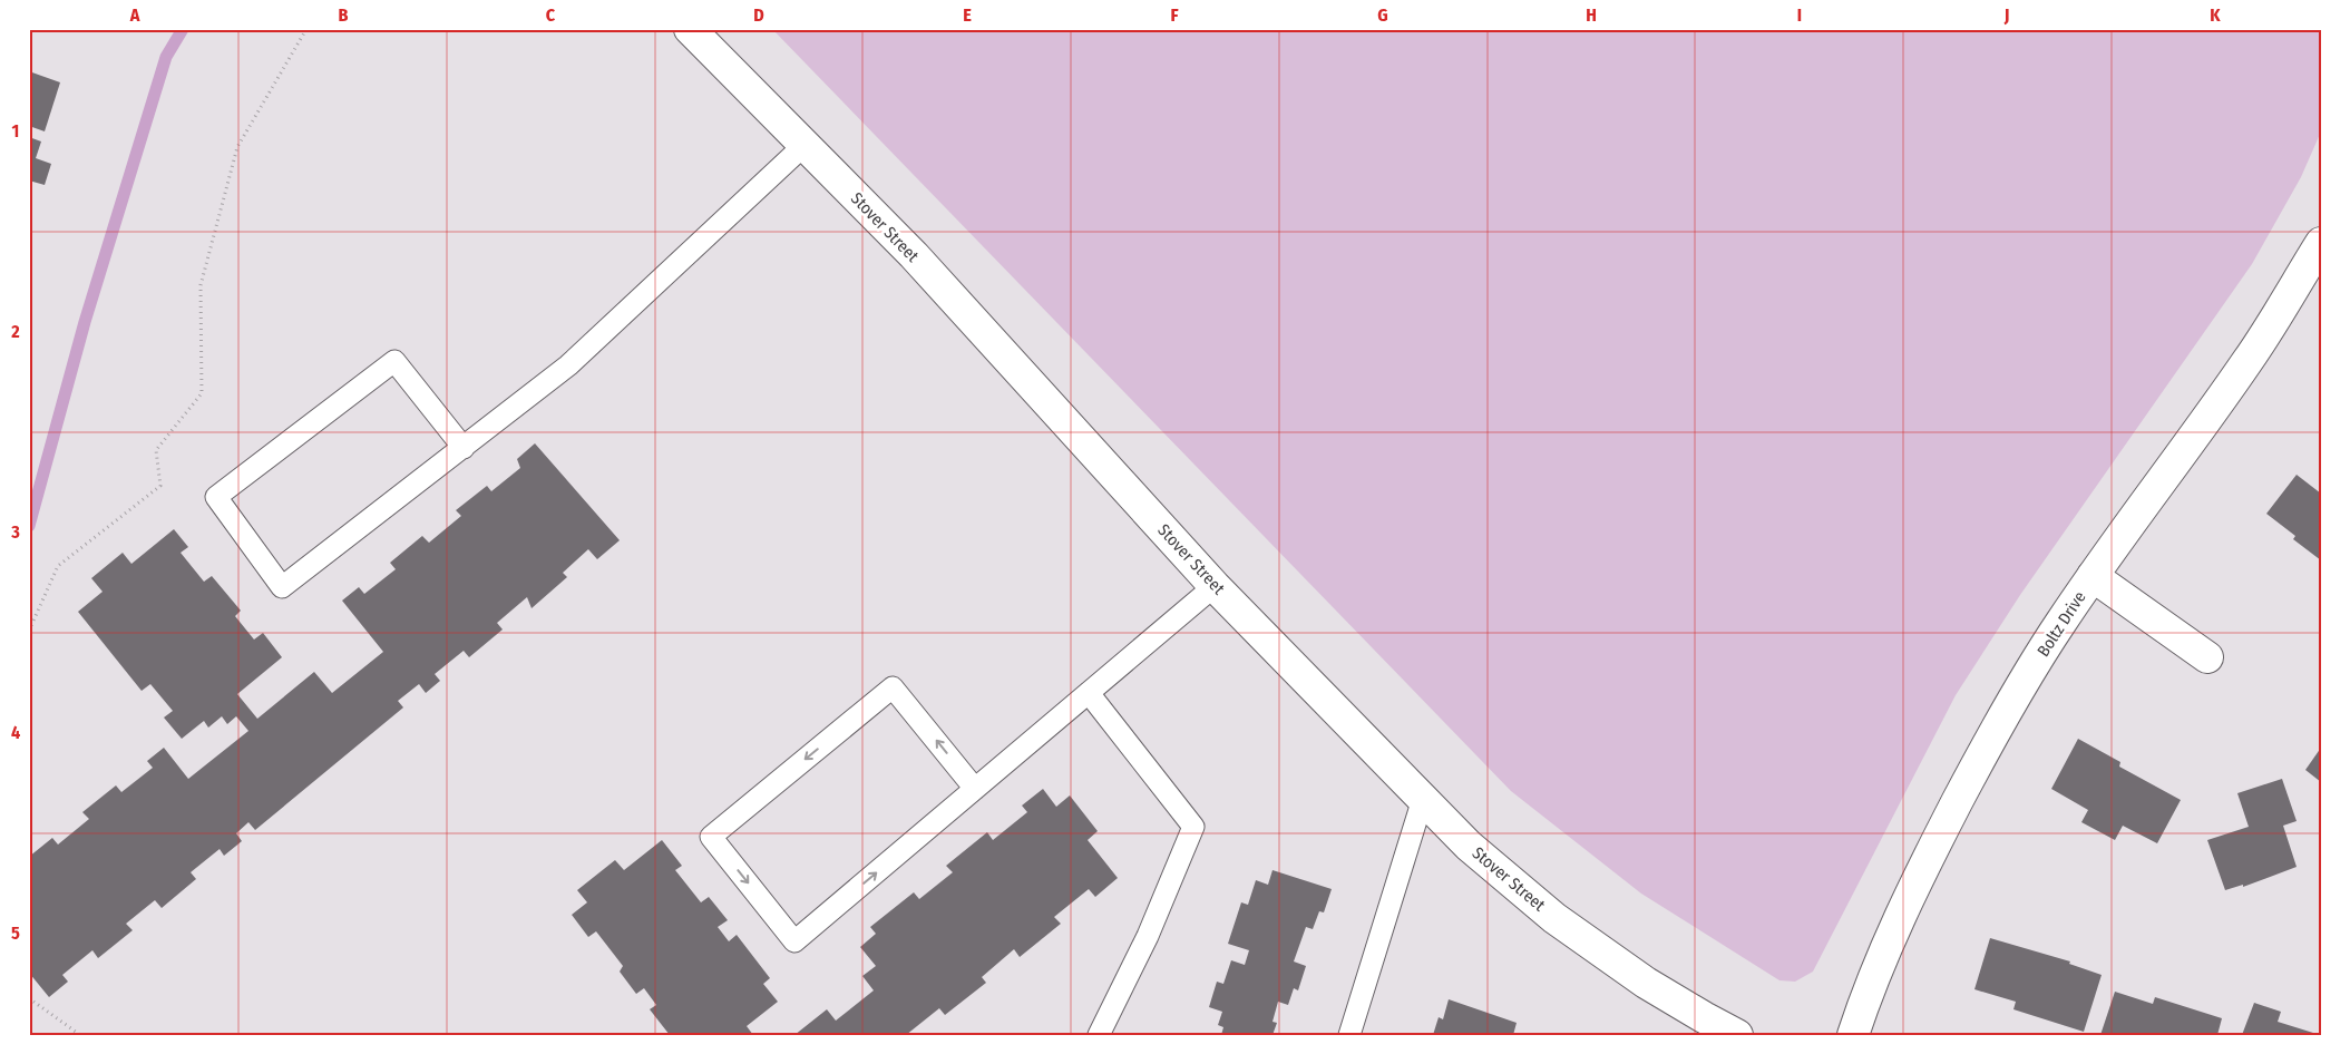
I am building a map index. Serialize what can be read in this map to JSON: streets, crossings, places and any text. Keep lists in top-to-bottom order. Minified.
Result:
{"streets":{"street":["Stover Street","Boltz Drive"]},"grid":{"columns":["A","B","C","D","E","F","G","H","I","J","K"],"rows":["1","2","3","4","5"]}}
